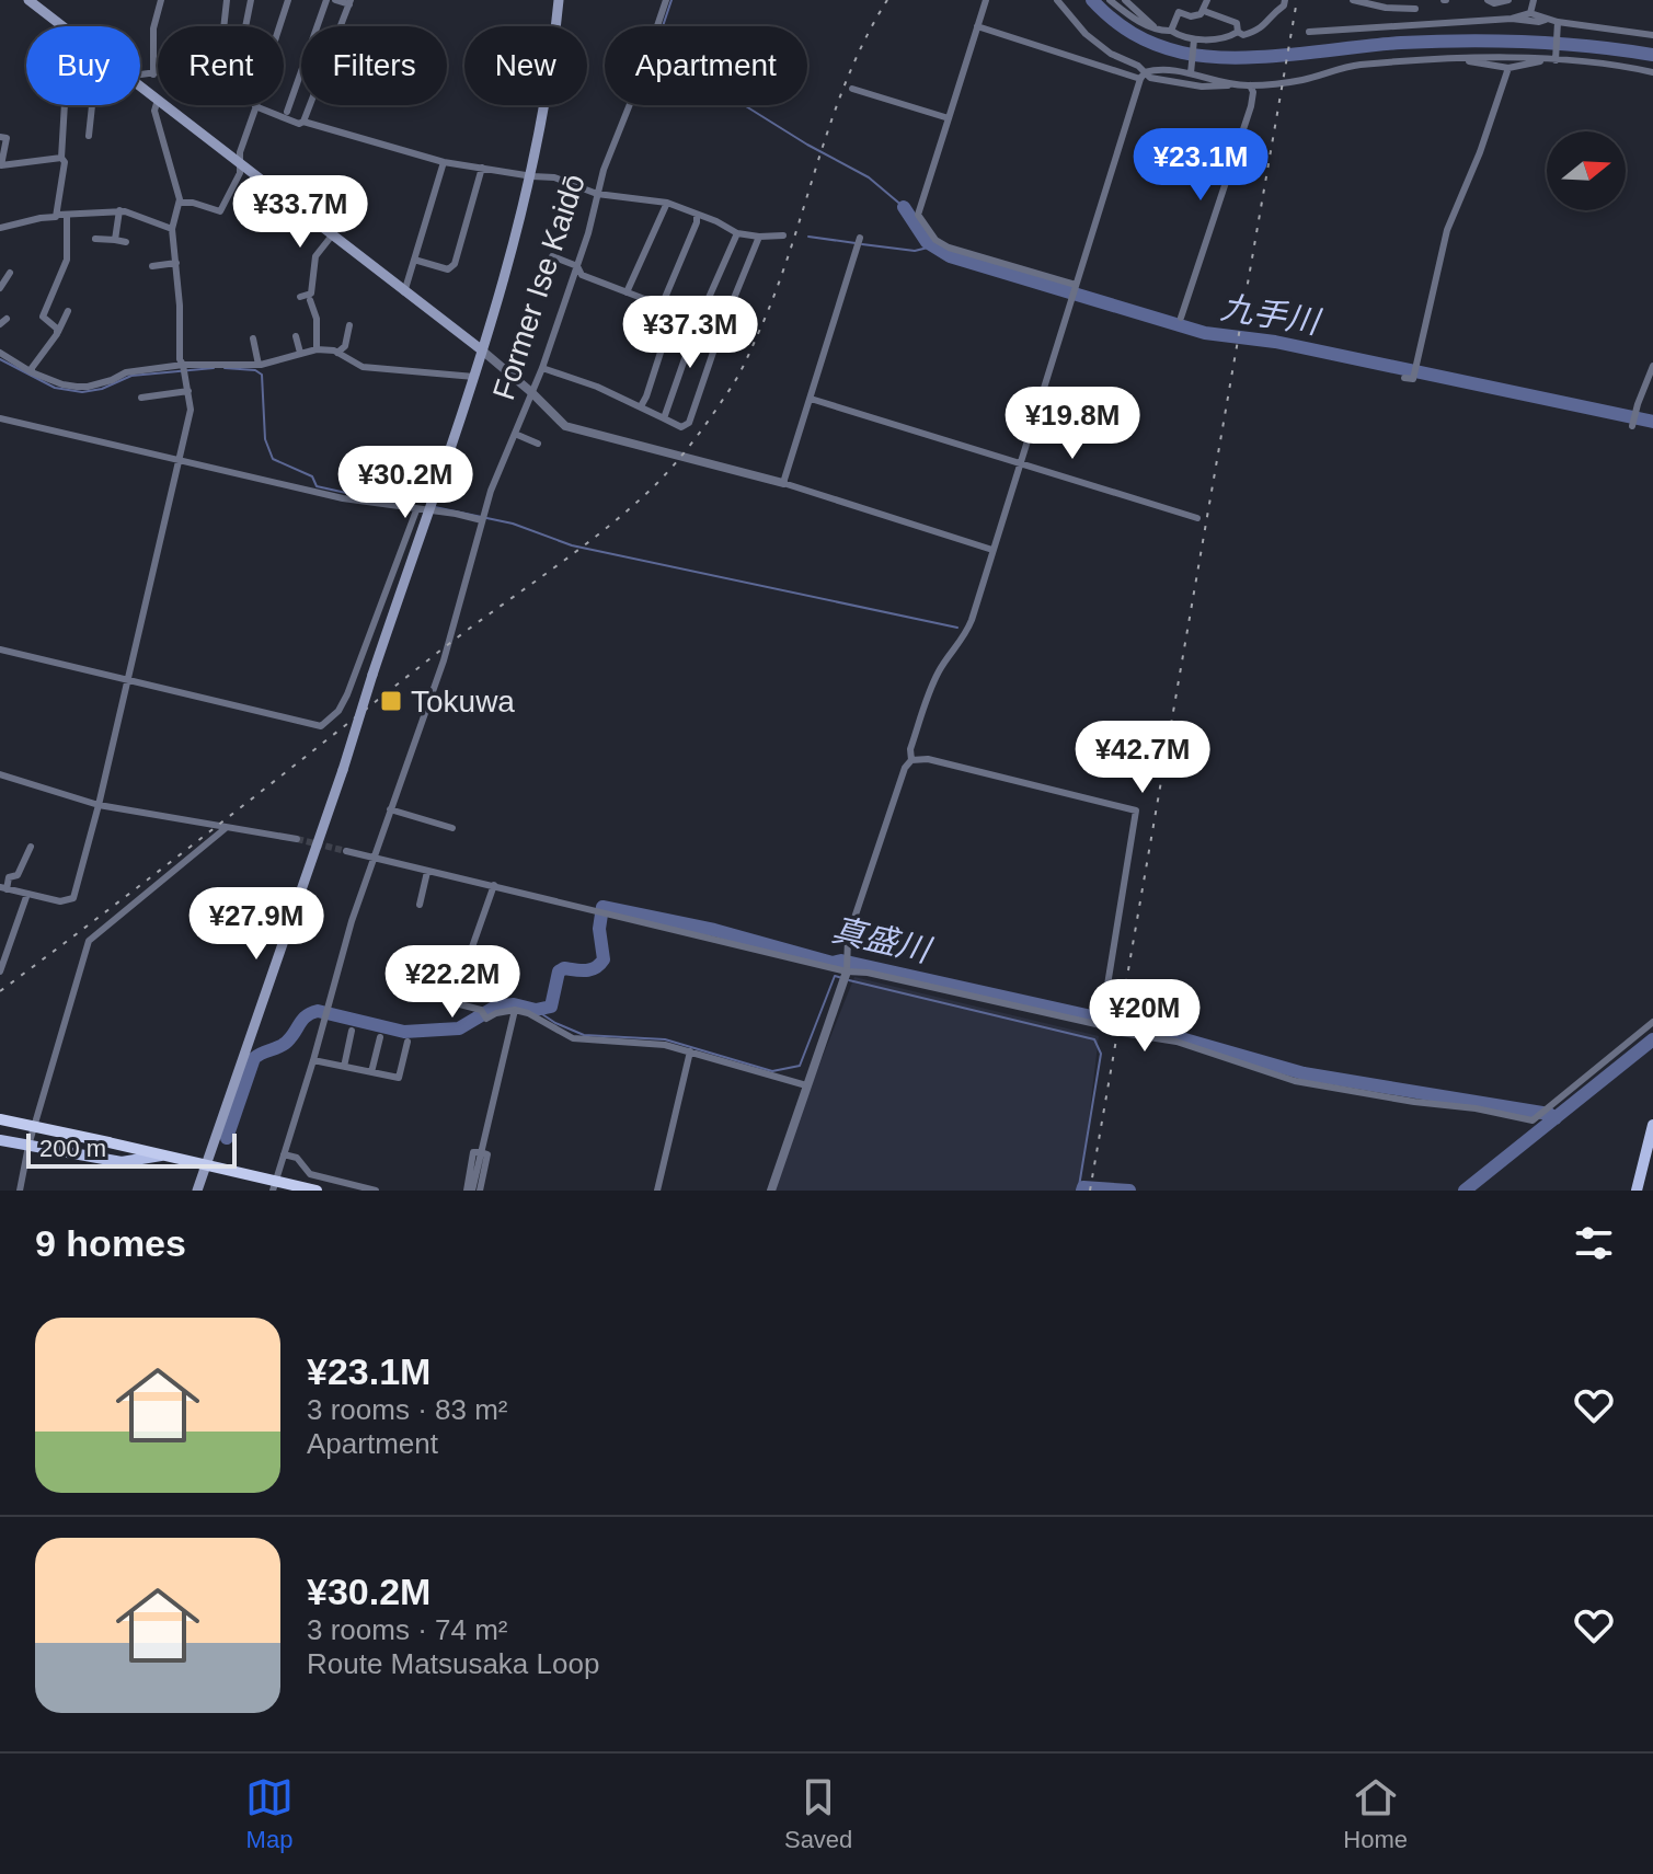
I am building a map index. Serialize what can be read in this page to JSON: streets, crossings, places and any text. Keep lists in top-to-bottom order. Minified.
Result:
{"streets":{"street":["Former Ise Kaidō"]},"water":["九手川","真盛川"],"places":{"transit":["Tokuwa"]},"scale_bar":"200 m","north":"right","page":{"chip":["Buy","Rent","Filters","New","Apartment"],"price":["¥23.1M","¥33.7M","¥37.3M","¥19.8M","¥30.2M","¥42.7M","¥27.9M","¥22.2M","¥20M"],"scale":"200 m","heading":"9 homes","list":[{"name":"¥23.1M","note":"3 rooms · 83 m² · Apartment"},{"name":"¥30.2M","note":"3 rooms · 74 m² · Route Matsusaka Loop"}],"tabs":["Map","Saved","Home"]}}
